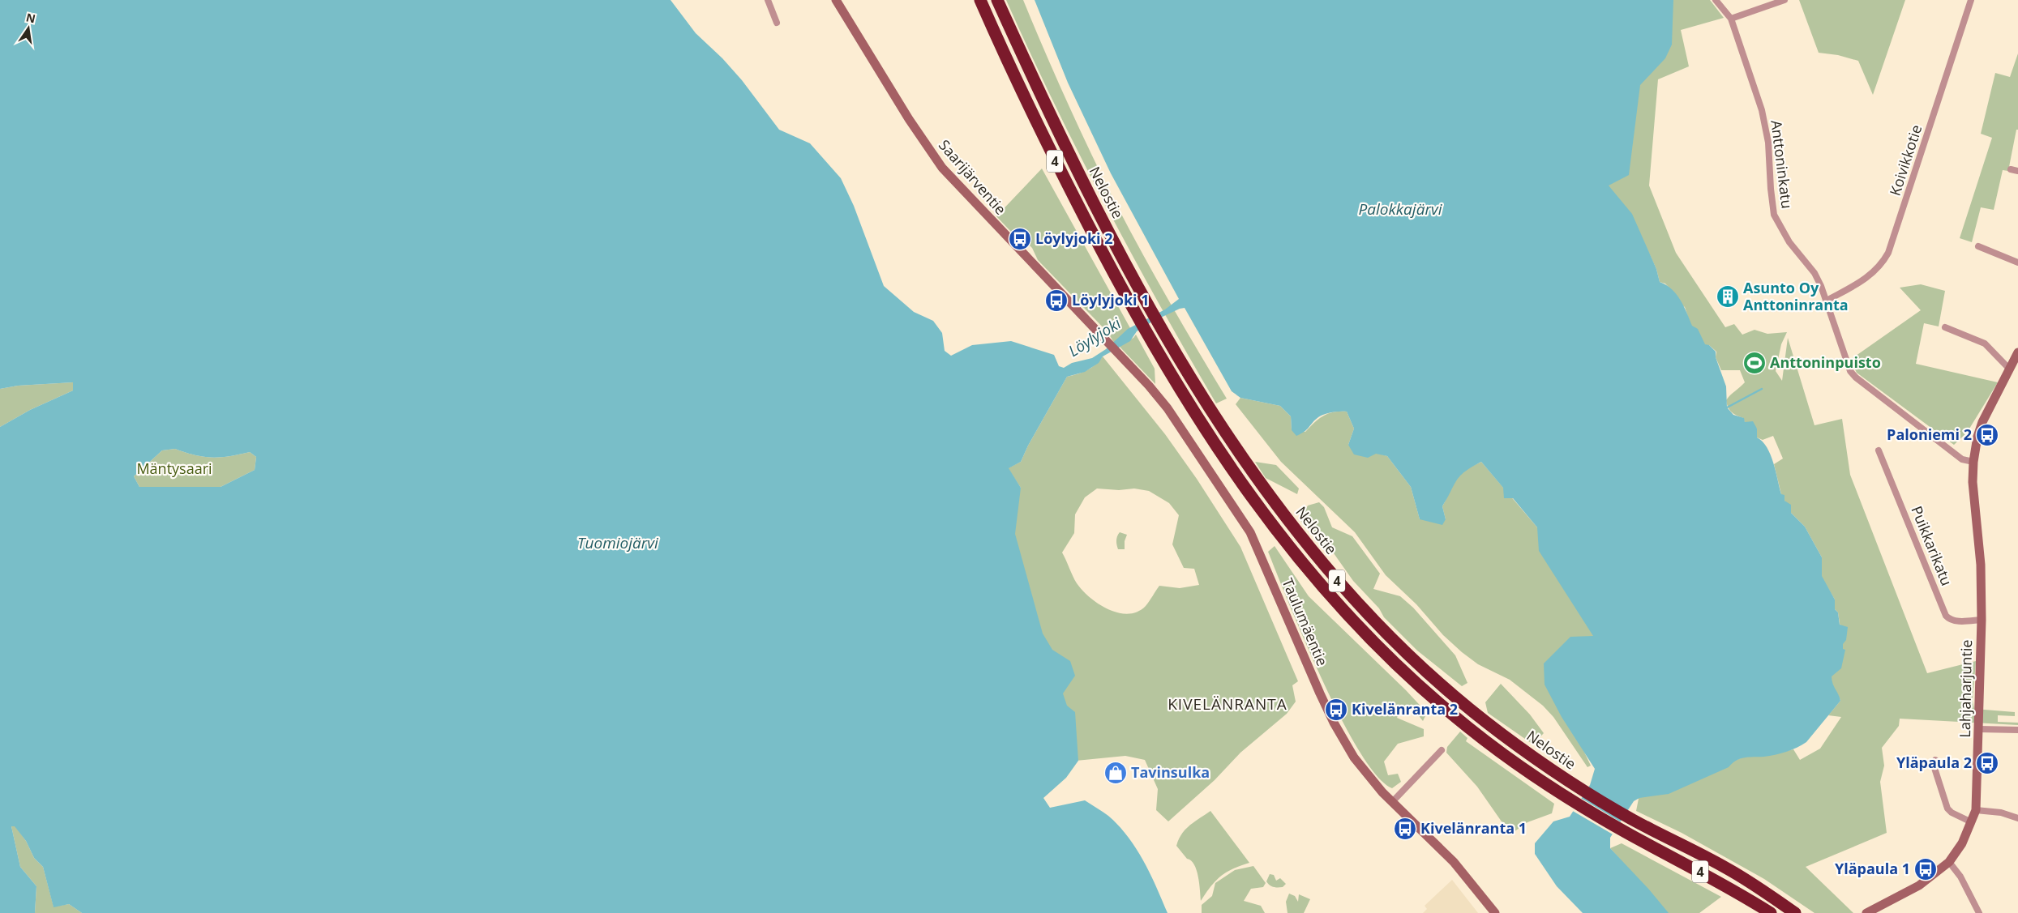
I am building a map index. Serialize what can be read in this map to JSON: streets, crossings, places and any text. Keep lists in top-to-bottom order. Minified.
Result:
{"streets":{"highway":["4","Nelostie"],"main road":["Saarijärventie","Taulumäentie","Lahjaharjuntie"],"street":["Koivikkotie","Anttoninkatu","Puikkarikatu"]},"crossings":[["Koivikkotie","Anttoninkatu"],["Anttoninkatu","Lahjaharjuntie"],["Saarijärventie","Taulumäentie"],["Puikkarikatu","Lahjaharjuntie"]],"districts":["KIVELÄNRANTA"],"water":["Palokkajärvi","Löylyjoki","Tuomiojärvi"],"parks":["Mäntysaari"],"places":{"bus stop":["Löylyjoki 2","Löylyjoki 1","Paloniemi 2","Kivelänranta 2","Yläpaula 2","Kivelänranta 1","Yläpaula 1"],"building":["Asunto Oy Anttoninranta"],"sports":["Anttoninpuisto"],"shop":["Tavinsulka"]},"north":"top"}
